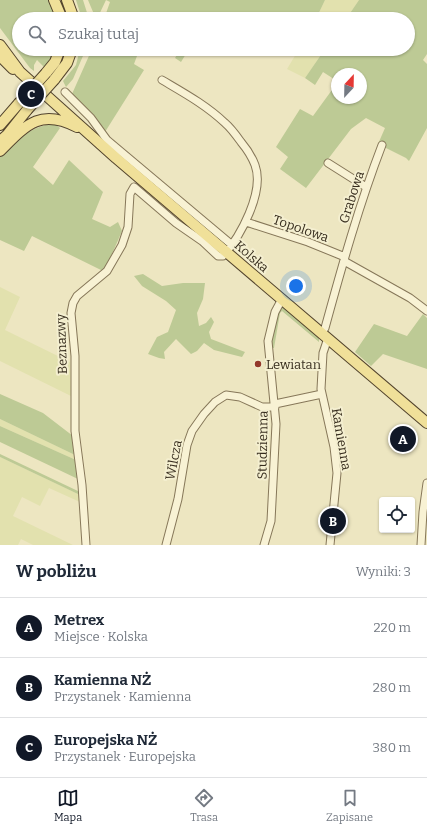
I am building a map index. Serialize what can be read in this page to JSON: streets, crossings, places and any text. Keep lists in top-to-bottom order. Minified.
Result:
{"streets":{"main road":["Kolska"],"street":["Grabowa","Topolowa","Beznazwy","Kamienna","Studzienna","Wilcza"]},"crossings":[["Grabowa","Topolowa"],["Kolska","Beznazwy"],["Kolska","Kamienna"],["Kolska","Studzienna"],["Kamienna","Wilcza"],["Studzienna","Wilcza"]],"places":["Lewiatan"],"north":"top","page":{"search":"Szukaj tutaj","pins":["C","A","B"],"heading":["W pobliżu","Wyniki: 3"],"list":[{"mark":"A","name":"Metrex","note":"Miejsce · Kolska","value":"220 m"},{"mark":"B","name":"Kamienna NŻ","note":"Przystanek · Kamienna","value":"280 m"},{"mark":"C","name":"Europejska NŻ","note":"Przystanek · Europejska","value":"380 m"}],"nav":["Mapa","Trasa","Zapisane"]}}
